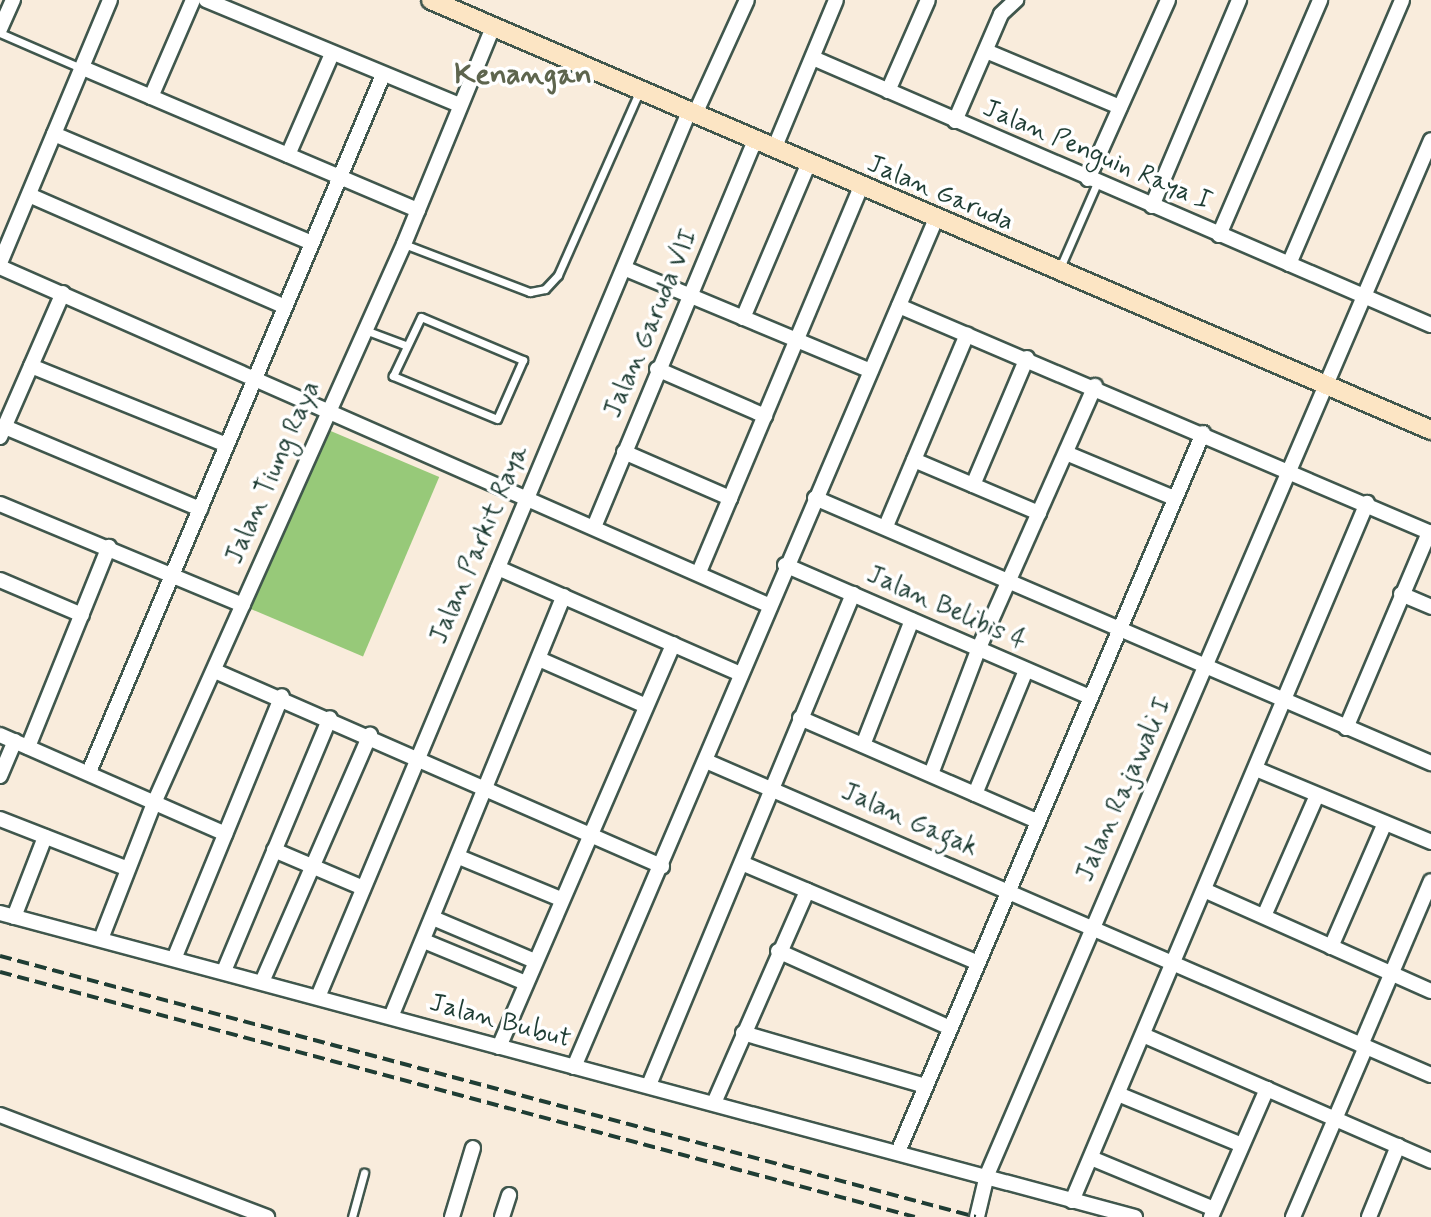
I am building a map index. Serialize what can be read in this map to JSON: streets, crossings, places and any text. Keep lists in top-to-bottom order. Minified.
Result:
{"streets":{"street":["Jalan Penguin Raya I","Jalan Garuda","Jalan Garuda VII","Jalan Tiung Raya","Jalan Parkit Raya","Jalan Belibis 4","Jalan Rajawali I","Jalan Gagak","Jalan Bubut"]},"crossings":[["Jalan Penguin Raya I","Jalan Rajawali I"],["Jalan Garuda","Jalan Garuda VII"],["Jalan Garuda","Jalan Tiung Raya"],["Jalan Garuda","Jalan Parkit Raya"],["Jalan Garuda","Jalan Rajawali I"],["Jalan Tiung Raya","Jalan Bubut"],["Jalan Parkit Raya","Jalan Bubut"],["Jalan Rajawali I","Jalan Gagak"],["Jalan Rajawali I","Jalan Bubut"]],"districts":["Kenangan"]}
